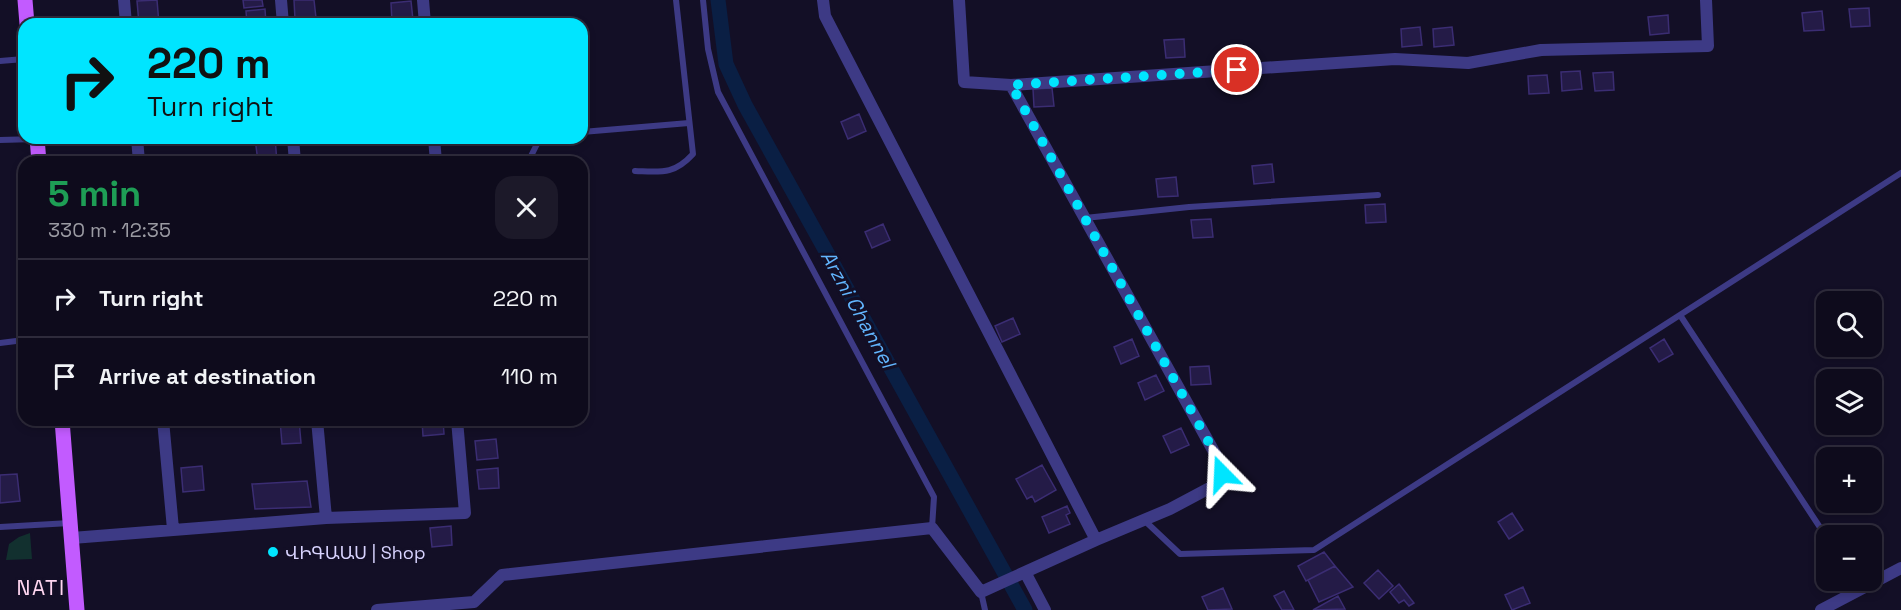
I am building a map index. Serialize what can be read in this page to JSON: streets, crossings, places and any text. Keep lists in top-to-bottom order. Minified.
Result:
{"districts":["NATI"],"water":["Arzni Channel"],"places":["ՎԻԳԱԱՍ | Shop"],"page":{"turn":["220 m","Turn right"],"heading":["5 min","330 m · 12:35"],"list":[{"name":"Turn right","value":"220 m"},{"name":"Arrive at destination","value":"110 m"}],"map_buttons":["+","−"]}}
